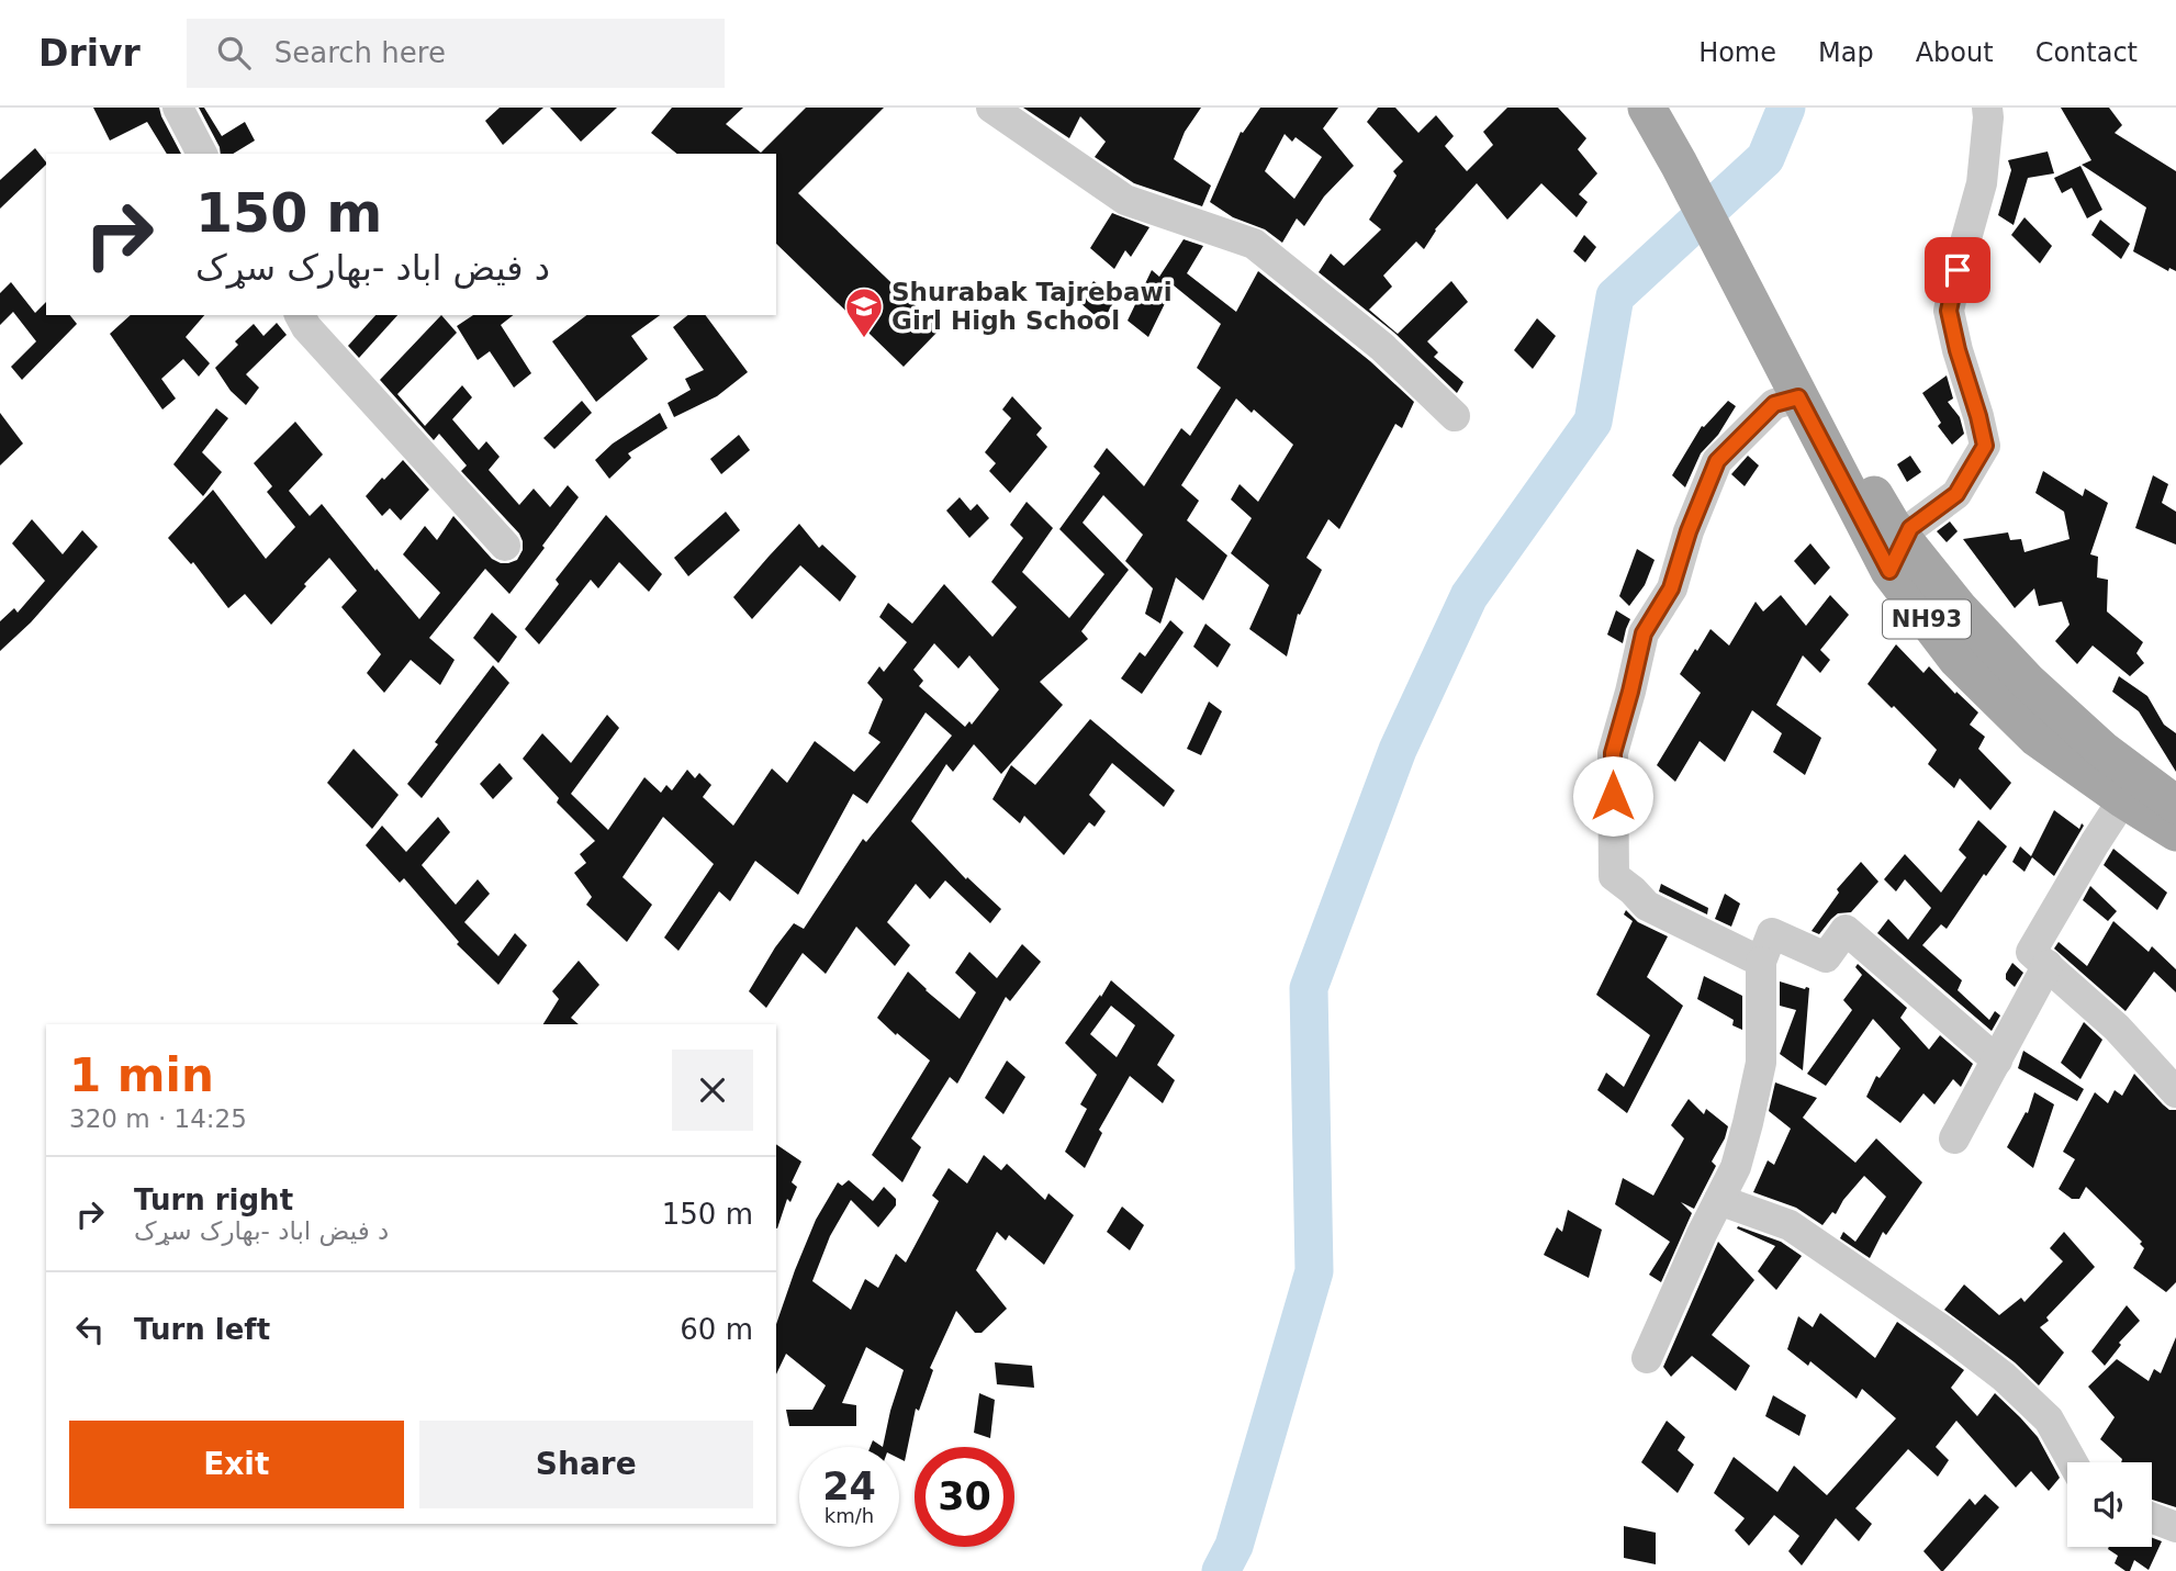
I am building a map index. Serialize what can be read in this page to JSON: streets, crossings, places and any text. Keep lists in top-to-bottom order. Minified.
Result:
{"streets":{"main road":["NH93"]},"places":{"school or university":["Shurabak Tajrebawi Girl High School"]},"page":{"header":"Drivr","search":"Search here","nav":["Home","Map","About","Contact"],"turn":["150 m","د فیض اباد -بهارک سړک"],"heading":["1 min","320 m · 14:25"],"list":[{"name":"Turn right","note":"د فیض اباد -بهارک سړک","value":"150 m"},{"name":"Turn left","value":"60 m"}],"buttons":["Exit","Share"],"speed":"24 km/h","limit":"30"}}
